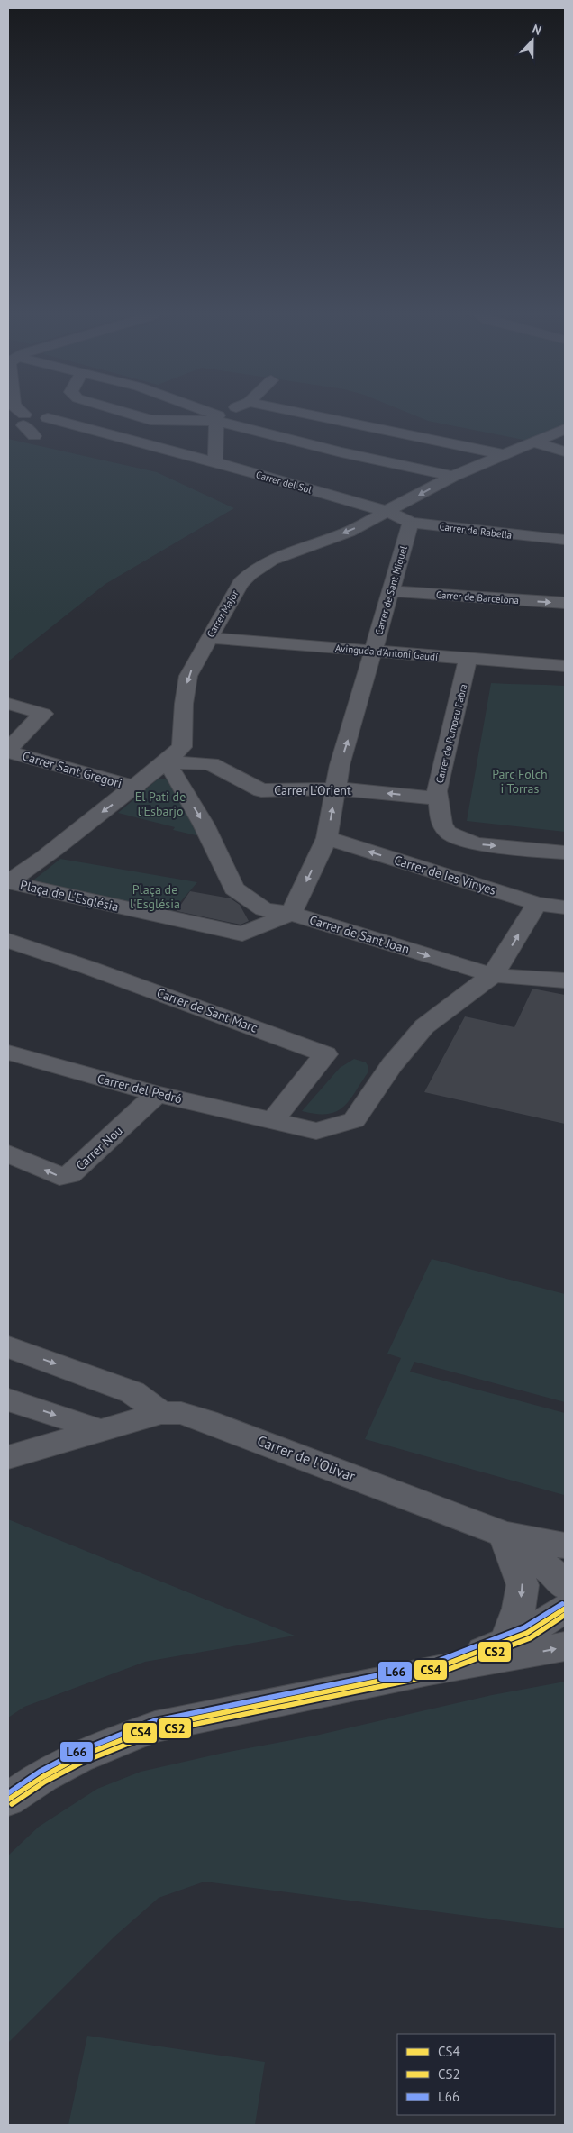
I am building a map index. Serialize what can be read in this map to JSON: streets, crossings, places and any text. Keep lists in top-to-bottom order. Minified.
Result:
{"streets":{"street":["Carrer del Sol","Carrer de Rabella","Carrer de Sant Miquel","Carrer de Barcelona","Carrer Major","Avinguda d'Antoni Gaudí","Carrer de Pompeu Fabra","Carrer Sant Gregori","Carrer L'Orient","Carrer de les Vinyes","Plaça de L'Església","Carrer de Sant Joan","Carrer de Sant Marc","Carrer del Pedró","Carrer Nou","Carrer de l'Olivar"]},"crossings":[["Carrer del Sol","Carrer de Rabella"],["Carrer del Sol","Carrer Major"],["Carrer de Rabella","Carrer de Sant Miquel"],["Carrer de Rabella","Carrer Major"],["Carrer de Sant Miquel","Carrer de Barcelona"],["Carrer de Sant Miquel","Avinguda d'Antoni Gaudí"],["Carrer de Sant Miquel","Carrer L'Orient"],["Carrer de Sant Miquel","Carrer de les Vinyes"],["Carrer de Sant Miquel","Plaça de L'Església"],["Carrer de Sant Miquel","Carrer de Sant Joan"],["Carrer Major","Avinguda d'Antoni Gaudí"],["Carrer Major","Carrer Sant Gregori"],["Carrer Major","Carrer L'Orient"],["Carrer Major","Plaça de L'Església"],["Carrer Major","Carrer de Sant Joan"],["Avinguda d'Antoni Gaudí","Carrer de Pompeu Fabra"],["Carrer de Pompeu Fabra","Carrer L'Orient"],["Carrer L'Orient","Carrer de Sant Joan"],["Plaça de L'Església","Carrer de Sant Joan"],["Carrer de Sant Joan","Carrer del Pedró"],["Carrer de Sant Marc","Carrer del Pedró"],["Carrer del Pedró","Carrer Nou"]],"one_way":["Carrer Major","Carrer de Pompeu Fabra","Carrer L'Orient","Carrer de les Vinyes","Carrer de Sant Joan","Carrer Nou"],"parks":["Parc Folch i Torras","El Pati de l'Esbarjo","Plaça de l'Església"],"lines":["transit line L66","transit line CS4","transit line CS2"],"legend":["CS4","CS2","L66"],"north":"top"}
